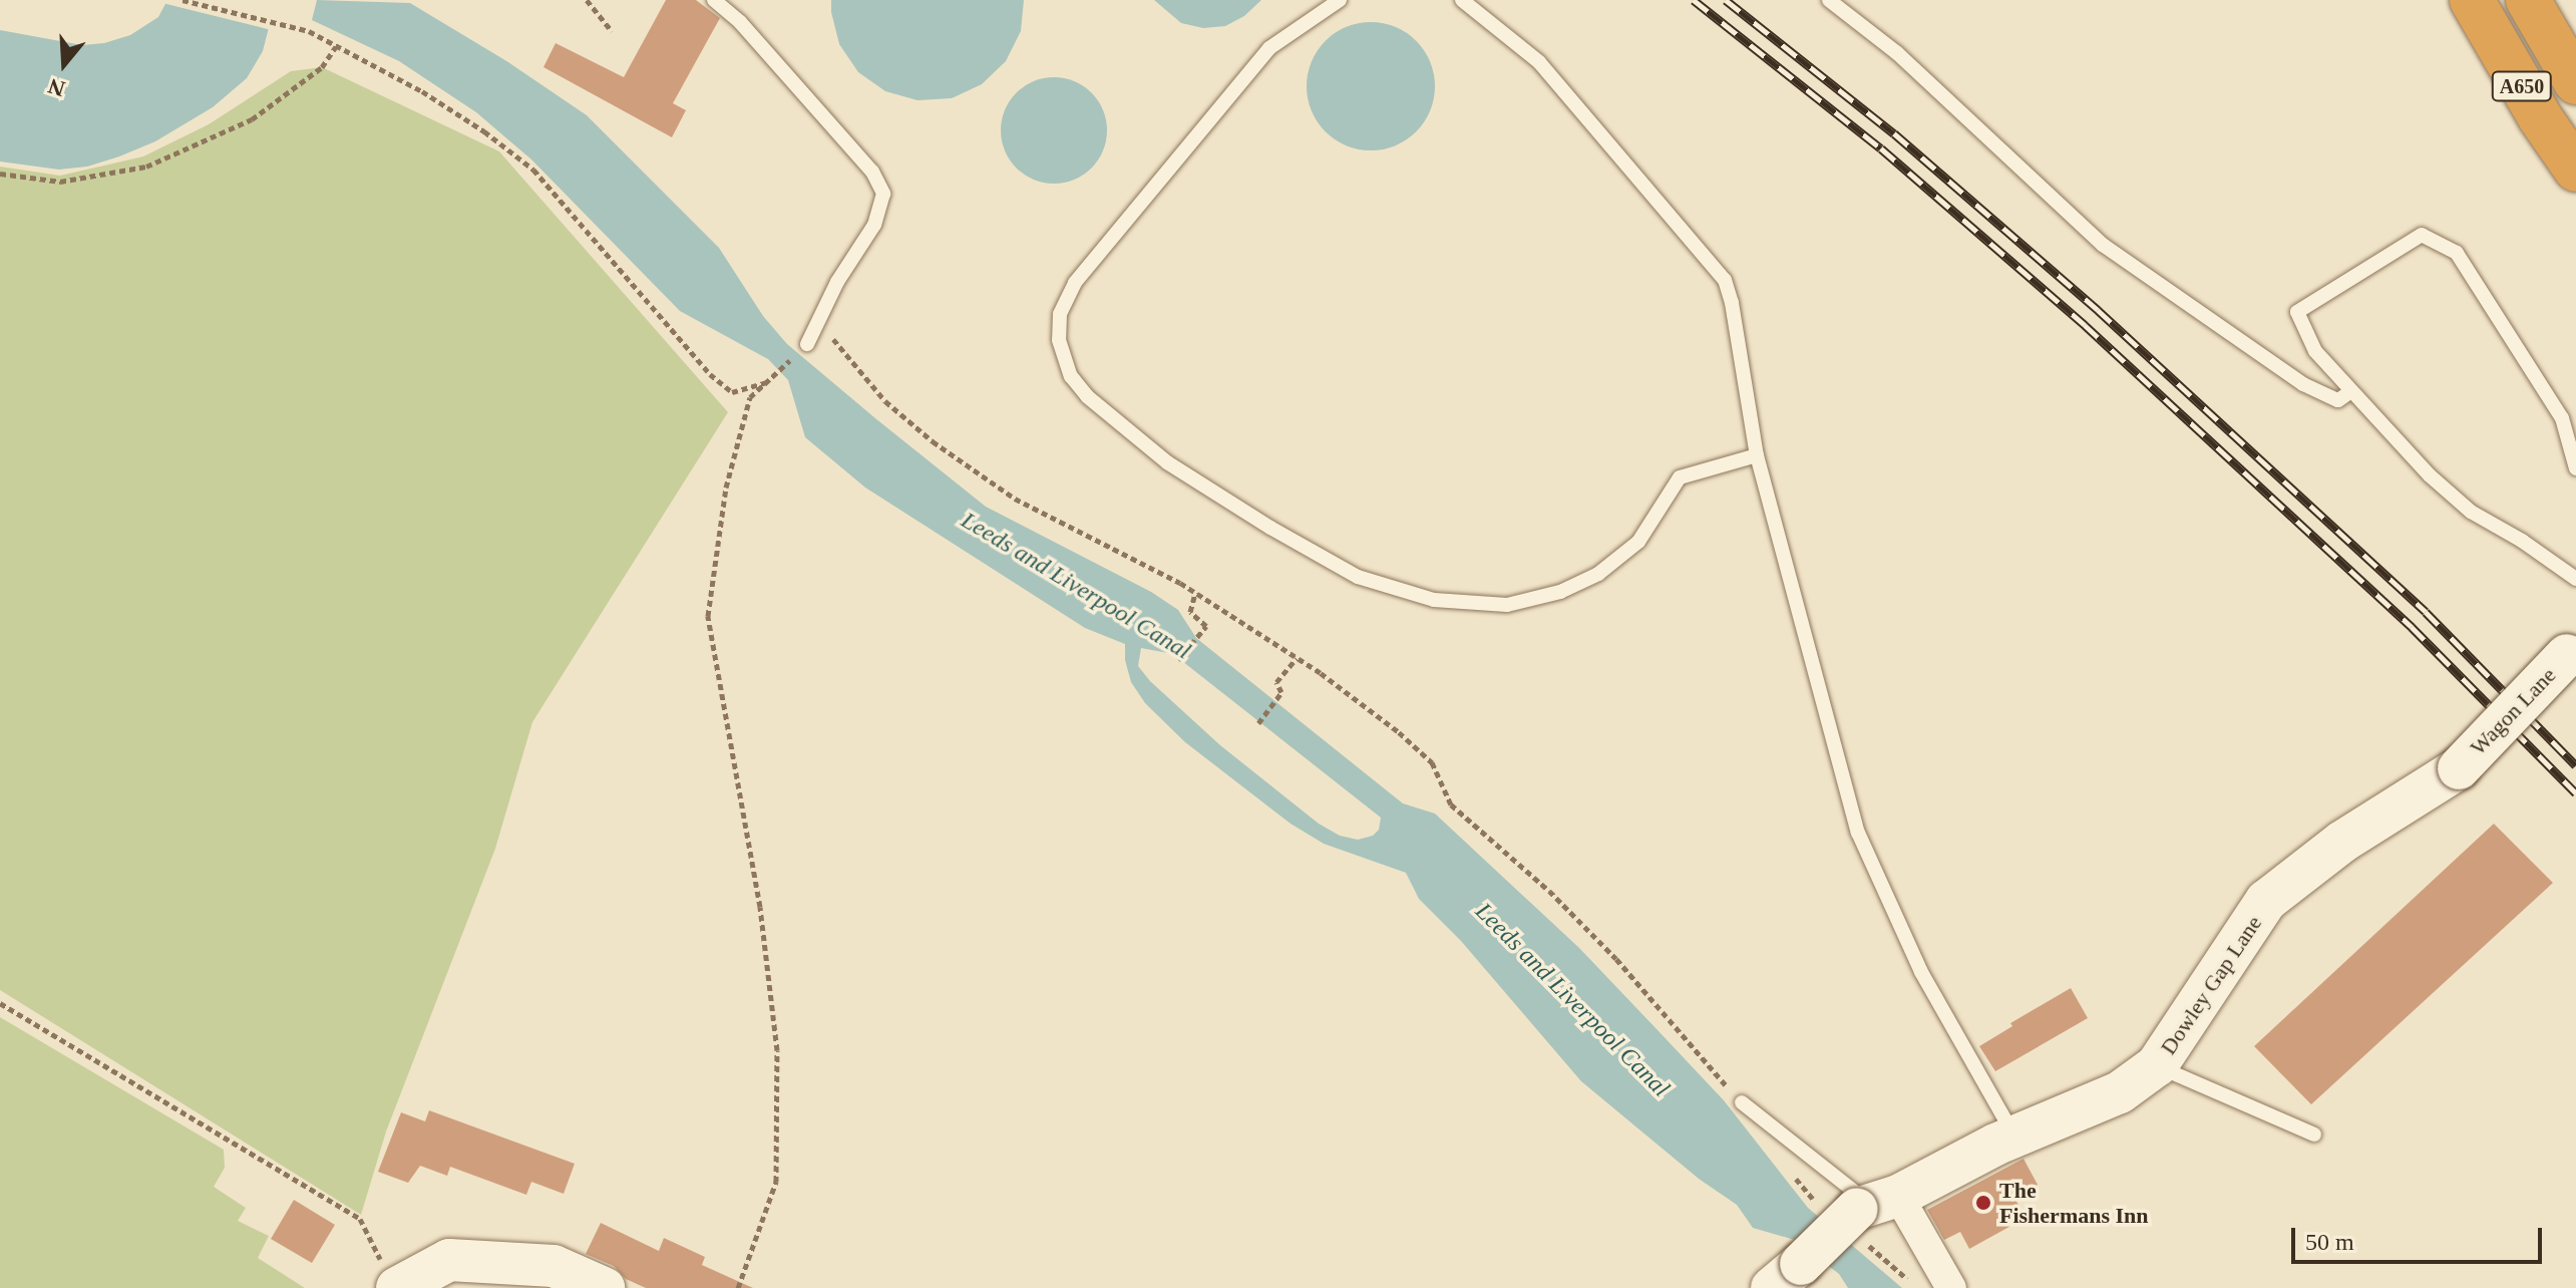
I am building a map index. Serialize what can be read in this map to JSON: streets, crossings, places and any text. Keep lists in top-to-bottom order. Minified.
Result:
{"streets":{"highway":["A650"],"street":["Wagon Lane","Dowley Gap Lane"]},"crossings":[["Wagon Lane","Dowley Gap Lane"]],"water":["Leeds and Liverpool Canal"],"places":["The Fishermans Inn"],"scale_bar":"50 m","north":"bottom"}
